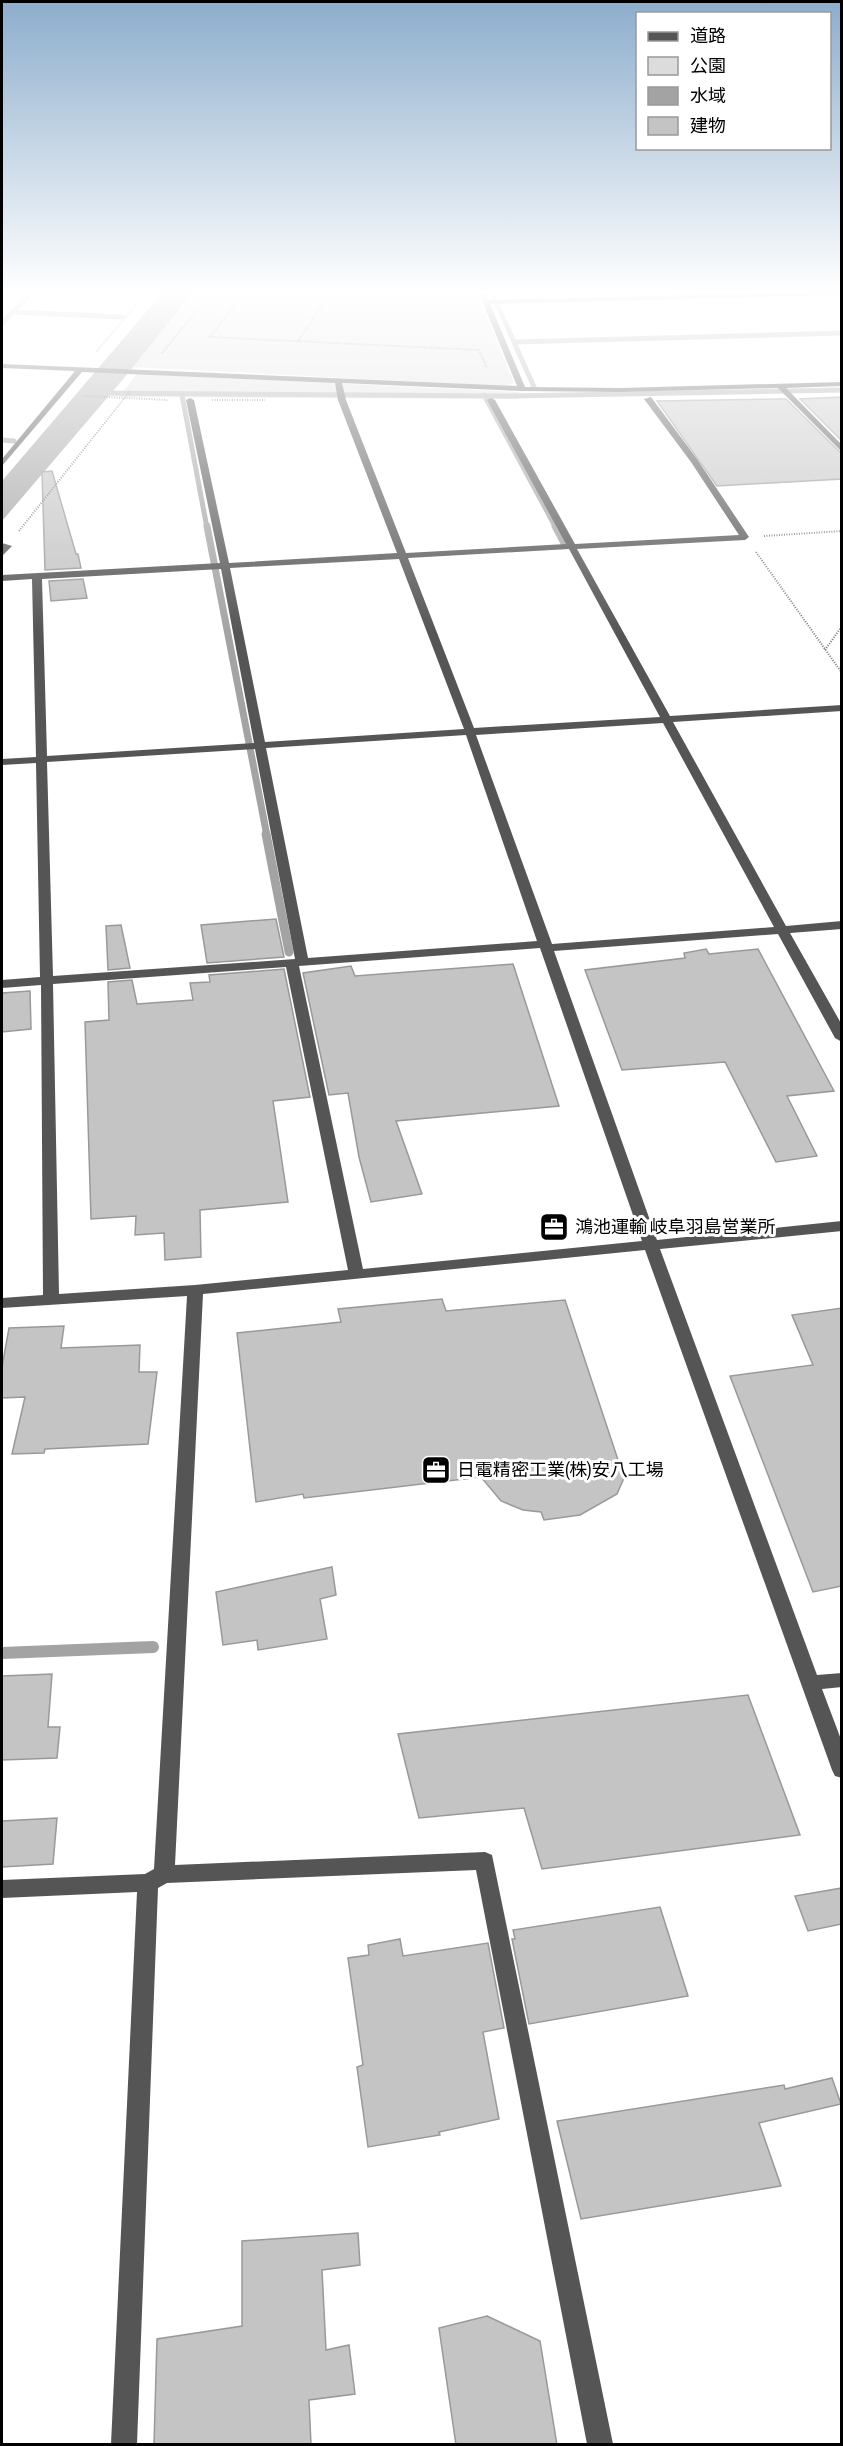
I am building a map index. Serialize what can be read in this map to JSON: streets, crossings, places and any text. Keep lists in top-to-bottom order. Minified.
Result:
{"places":{"office":["鴻池運輸 岐阜羽島営業所","日電精密工業(株)安八工場"]},"legend":["道路","公園","水域","建物"]}
